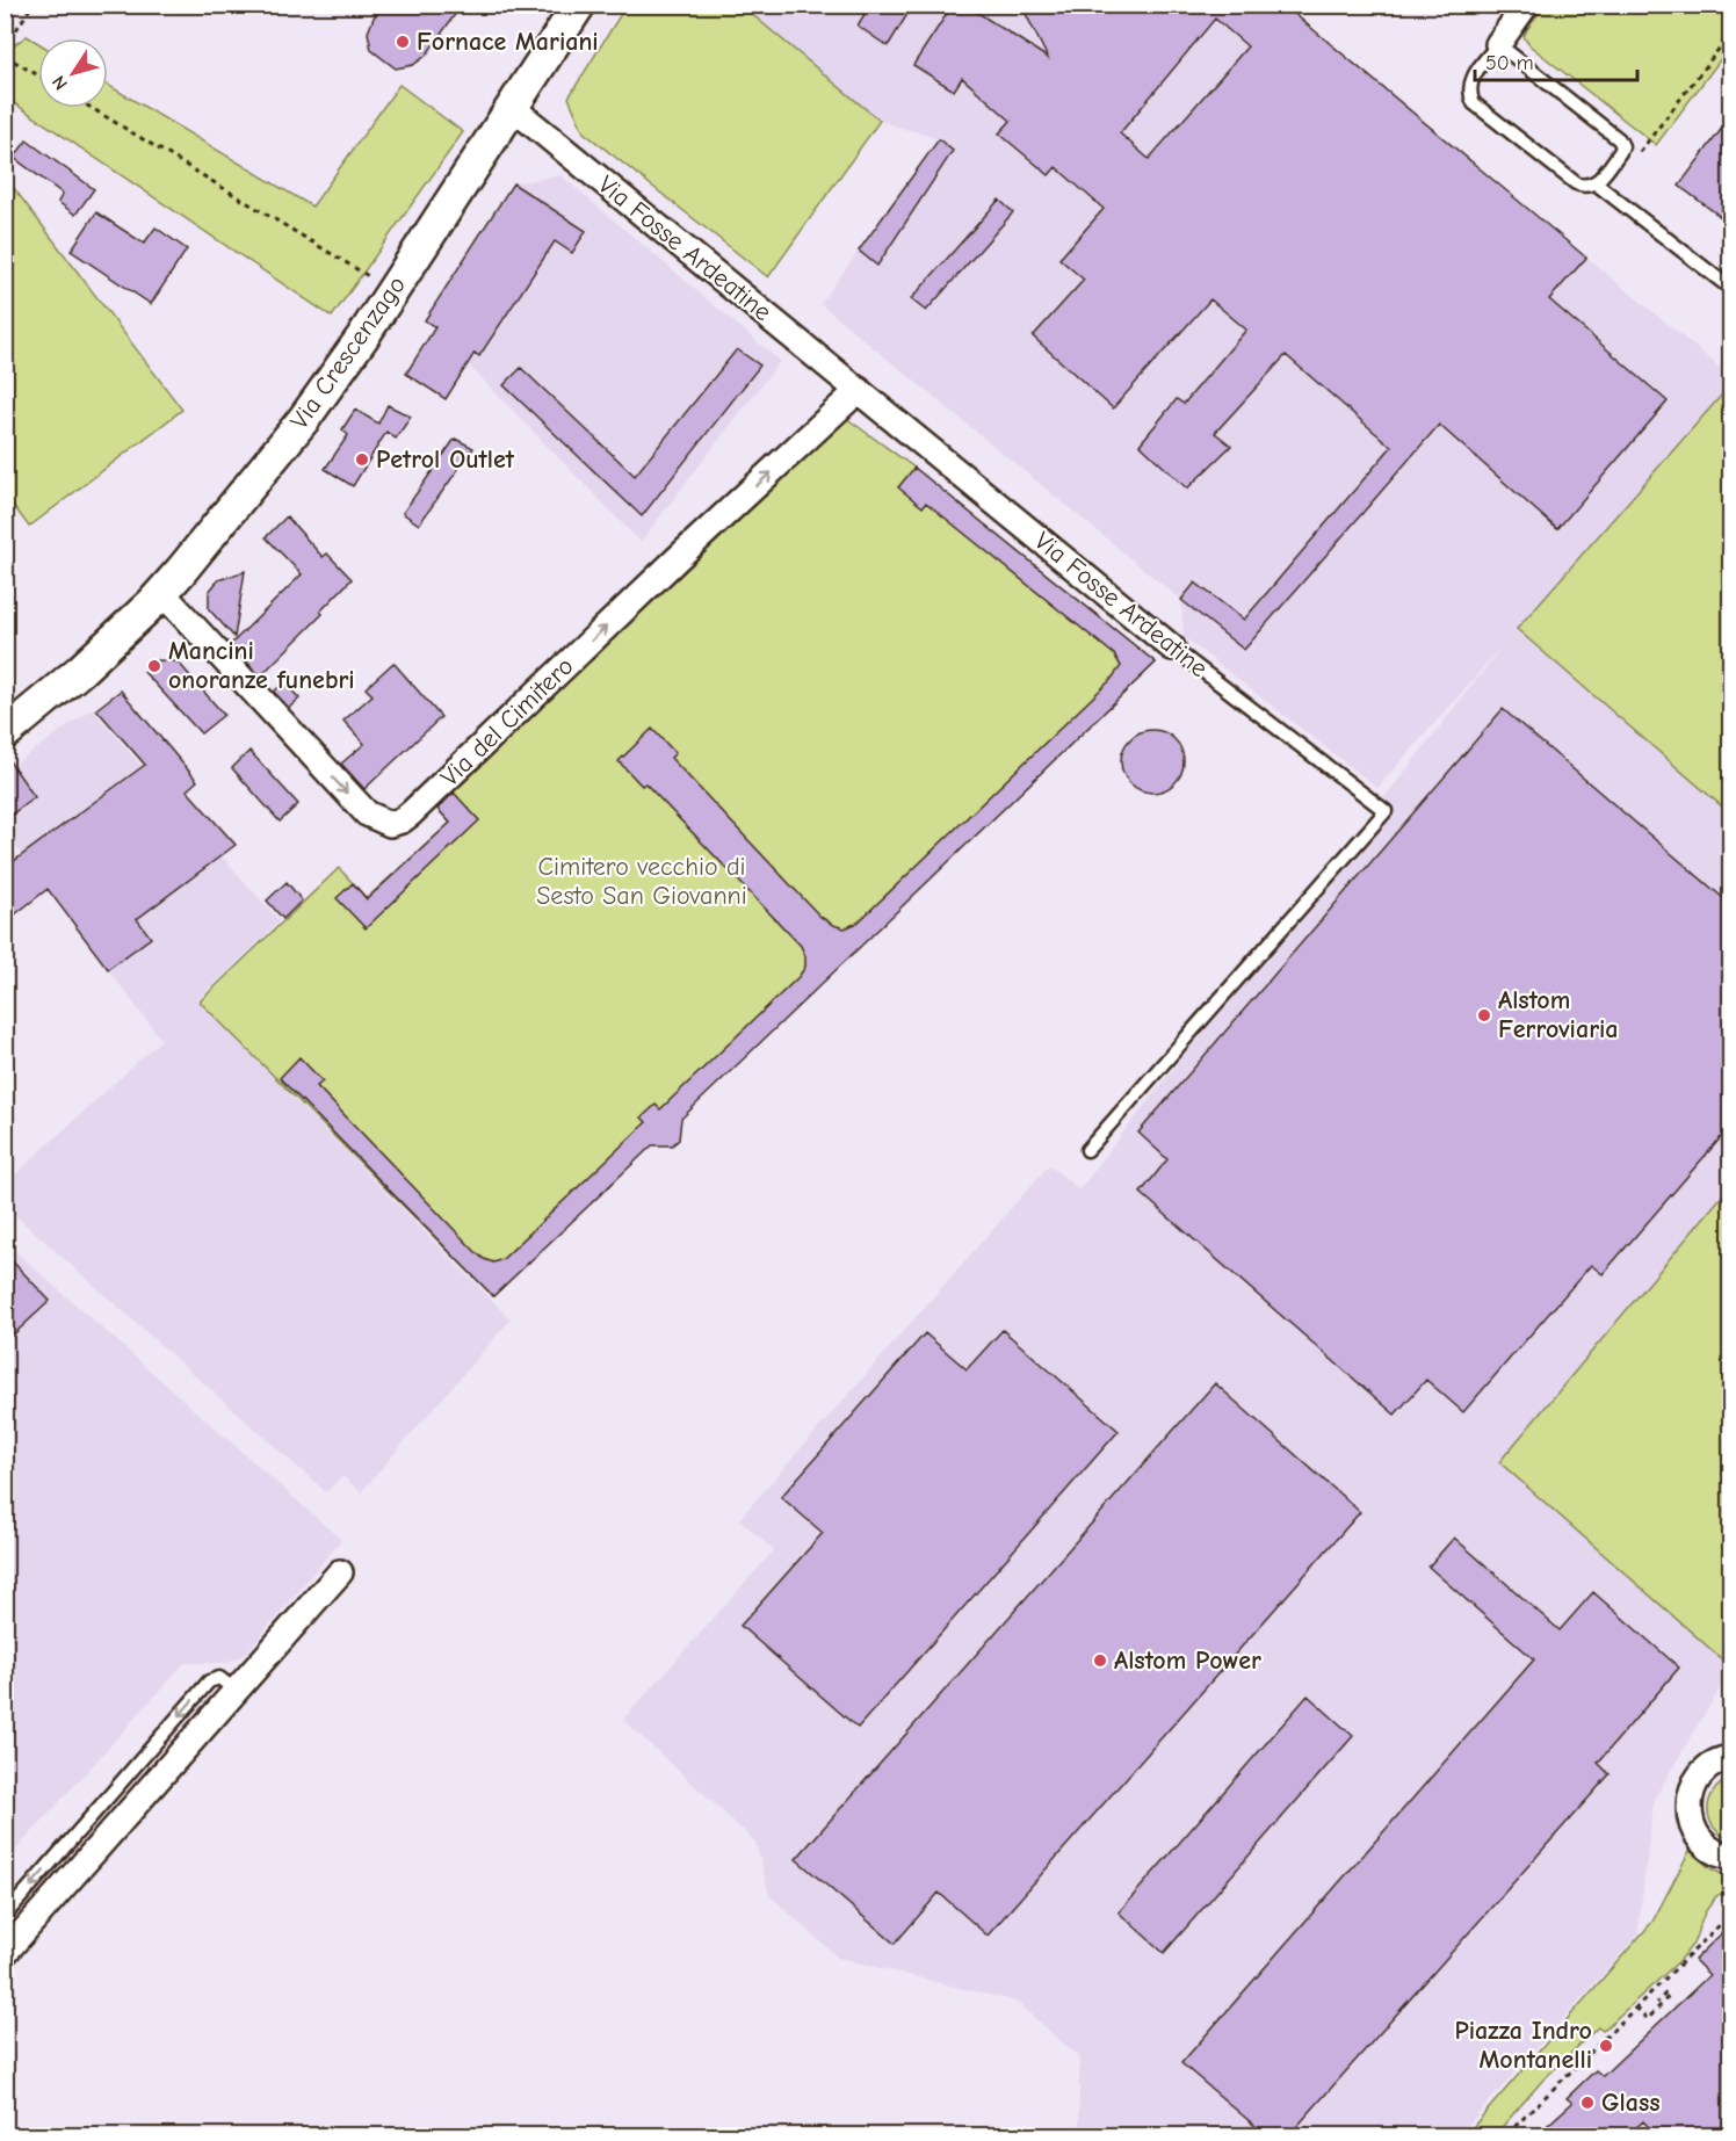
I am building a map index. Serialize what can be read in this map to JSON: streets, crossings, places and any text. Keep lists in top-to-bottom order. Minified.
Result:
{"streets":{"street":["Via Fosse Ardeatine","Via Crescenzago","Via del Cimitero"]},"crossings":[["Via Fosse Ardeatine","Via Crescenzago"],["Via Fosse Ardeatine","Via del Cimitero"],["Via Crescenzago","Via del Cimitero"]],"parks":["Cimitero vecchio di Sesto San Giovanni"],"places":["Fornace Mariani","Petrol Outlet","Mancini onoranze funebri","Alstom Ferroviaria","Alstom Power","Piazza Indro Montanelli","Glass"],"scale_bar":"50 m","north":"bottom left"}
